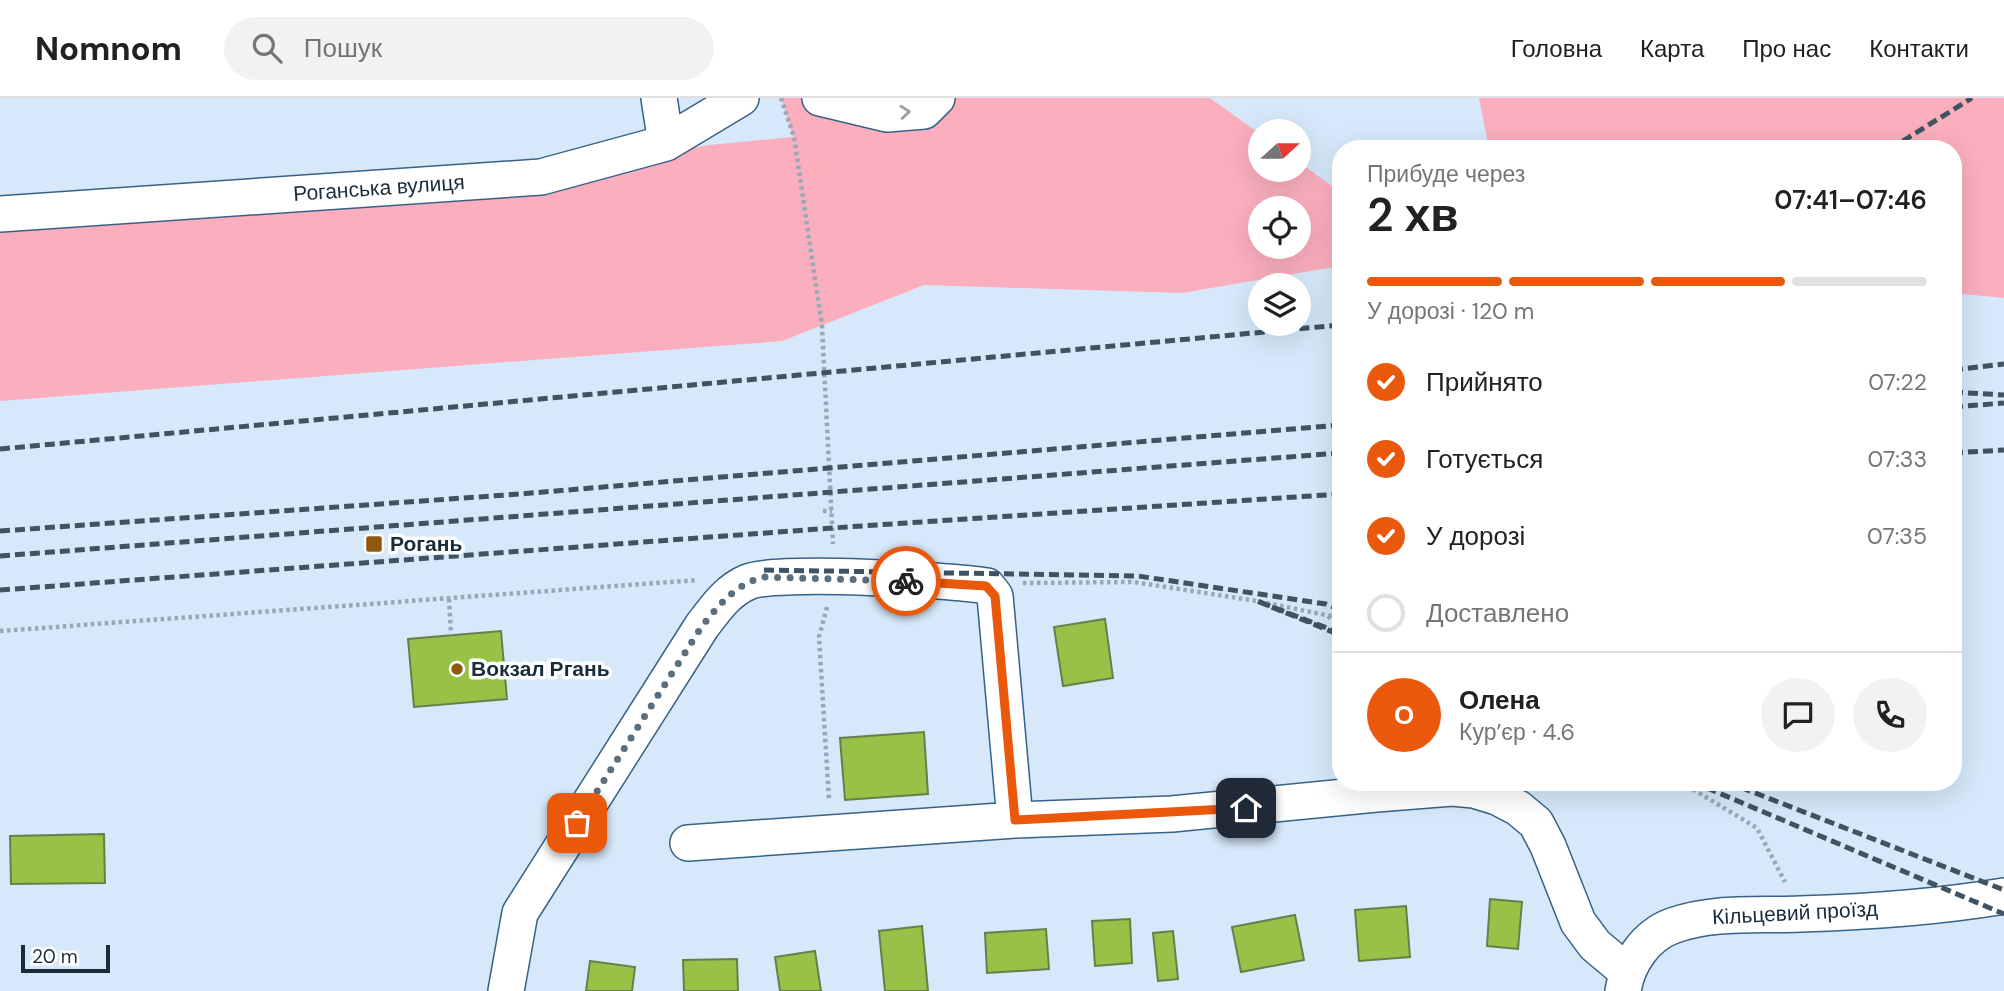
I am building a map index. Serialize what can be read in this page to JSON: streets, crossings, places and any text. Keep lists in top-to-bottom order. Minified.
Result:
{"streets":{"street":["Роганська вулиця","Кільцевий проїзд"]},"places":{"transit":["Рогань"],"other":["Вокзал Ргань"]},"scale_bar":"20 m","north":"right","page":{"header":"Nomnom","search":"Пошук","nav":["Головна","Карта","Про нас","Контакти"],"heading":["2 хв","Прибуде через","07:41–07:46"],"panel":["Олена","Кур’єр · 4.6"],"bar":"У дорозі · 120 m","list":[["Прийнято","07:22"],["Готується","07:33"],["У дорозі","07:35"],"Доставлено"],"round":"О","scale":"20 m"}}
